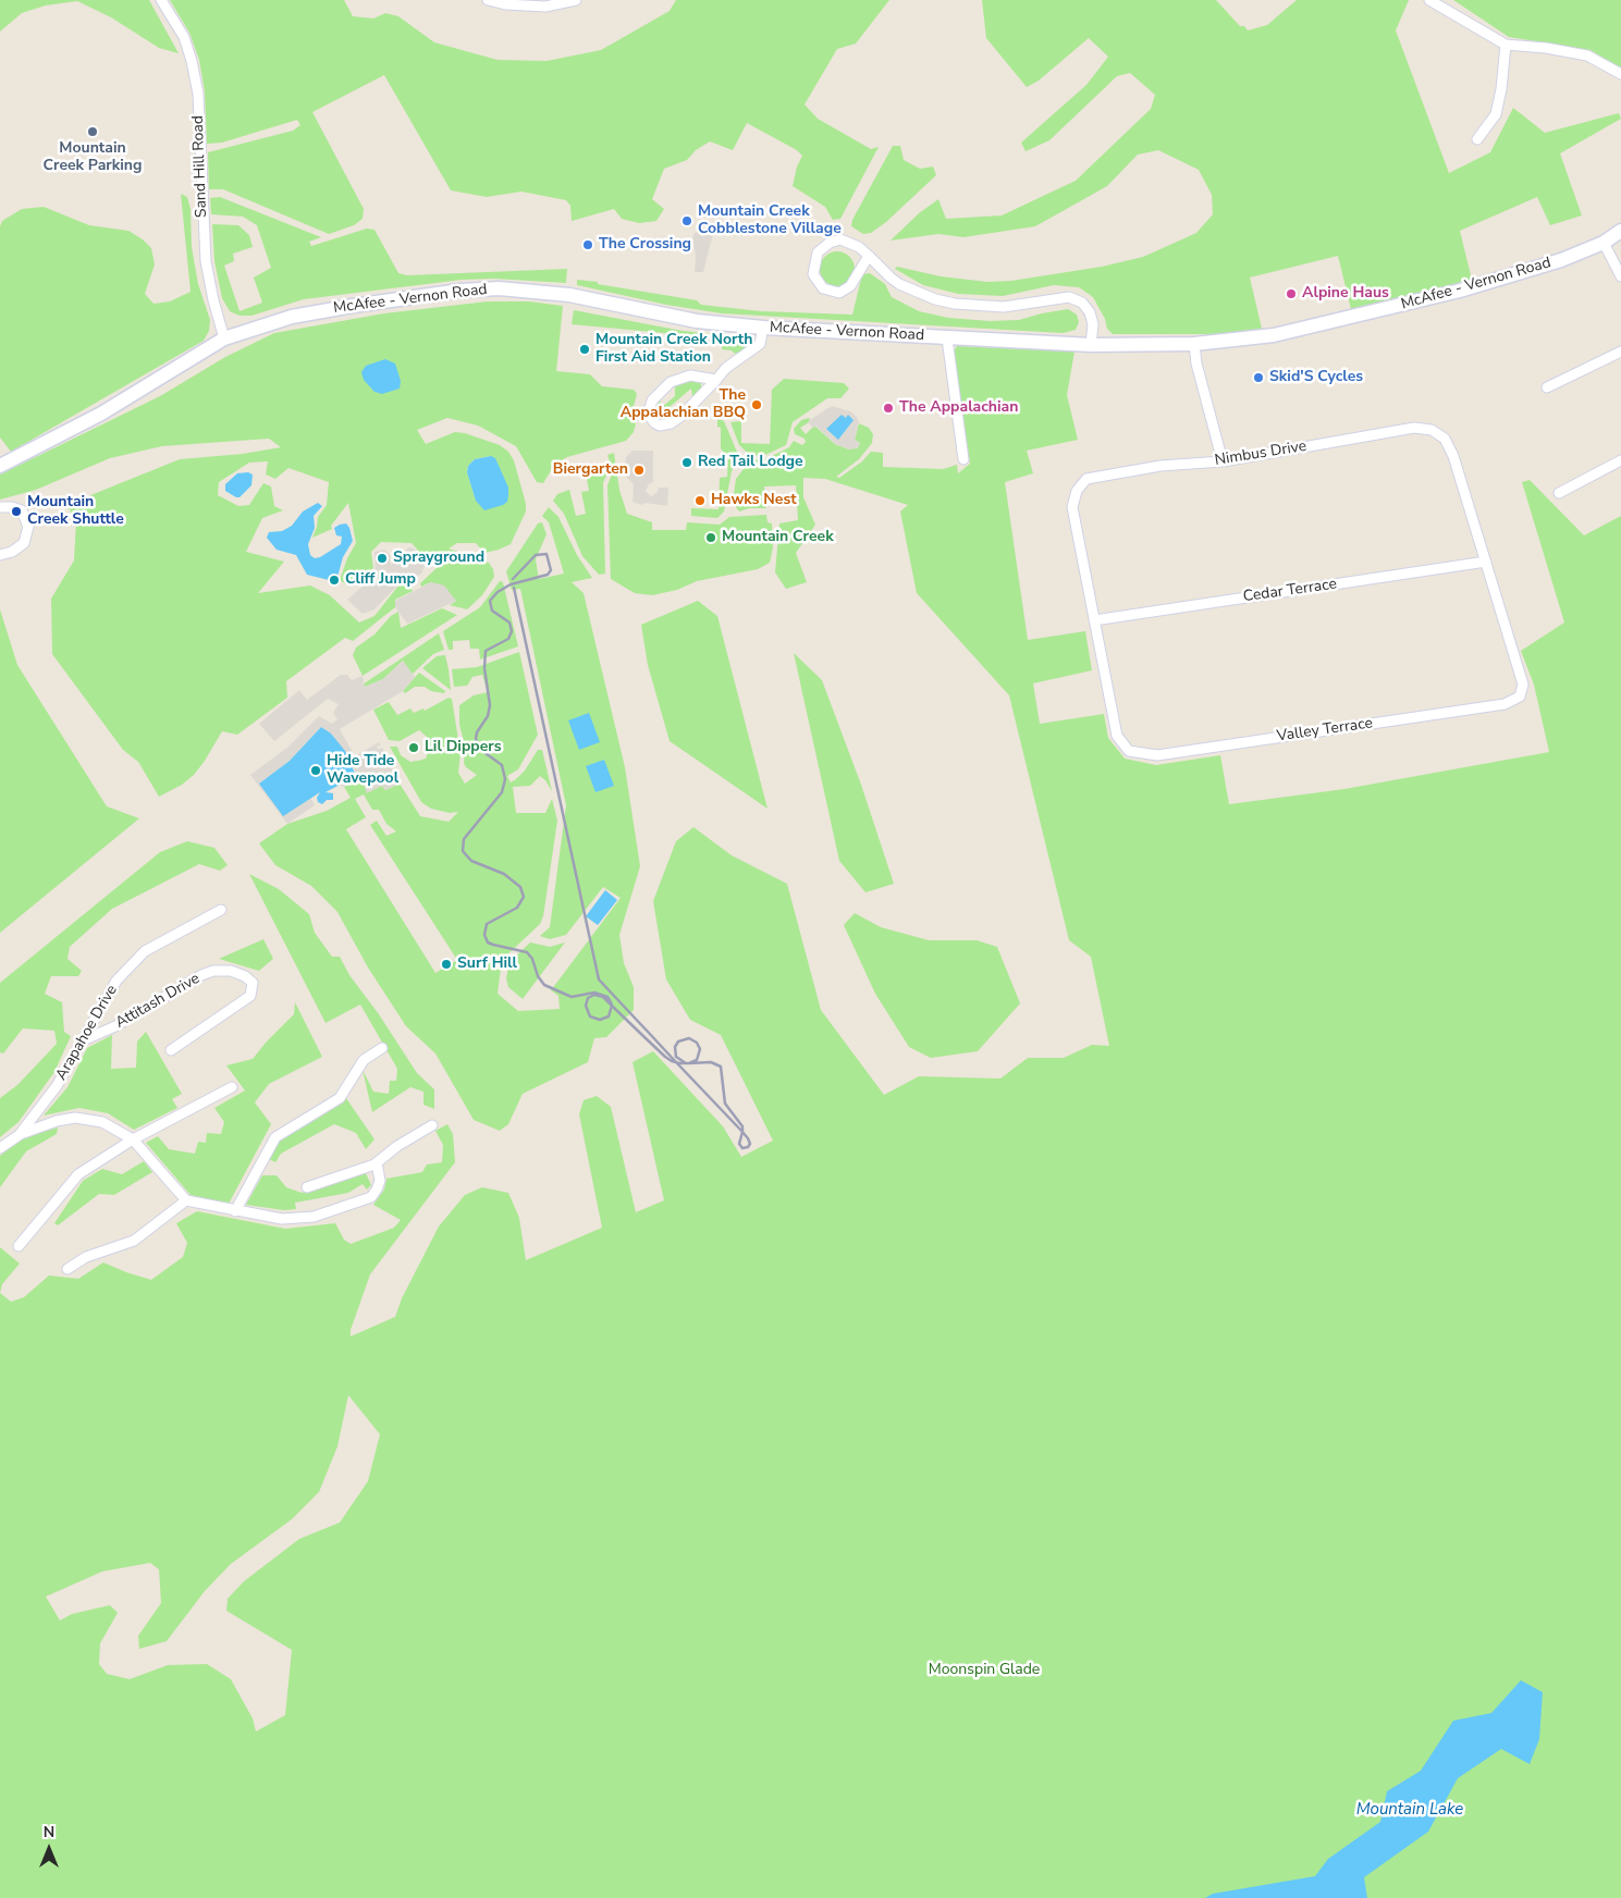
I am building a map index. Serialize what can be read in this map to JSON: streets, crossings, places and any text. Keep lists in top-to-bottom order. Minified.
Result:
{"streets":{"main road":["McAfee - Vernon Road"],"street":["Sand Hill Road","Nimbus Drive","Cedar Terrace","Valley Terrace","Attitash Drive","Arapahoe Drive"]},"crossings":[["Sand Hill Road","McAfee - Vernon Road"],["Nimbus Drive","Cedar Terrace"],["Nimbus Drive","Valley Terrace"],["Attitash Drive","Arapahoe Drive"]],"water":["Mountain Lake"],"parks":["Moonspin Glade"],"places":["Mountain Creek Parking","Mountain Creek Cobblestone Village","The Crossing","Alpine Haus","Mountain Creek North First Aid Station","Skid'S Cycles","The Appalachian BBQ","The Appalachian","Red Tail Lodge","Biergarten","Hawks Nest","Mountain Creek Shuttle","Mountain Creek","Sprayground","Cliff Jump","Lil Dippers","Hide Tide Wavepool","Surf Hill"],"north":"top"}
